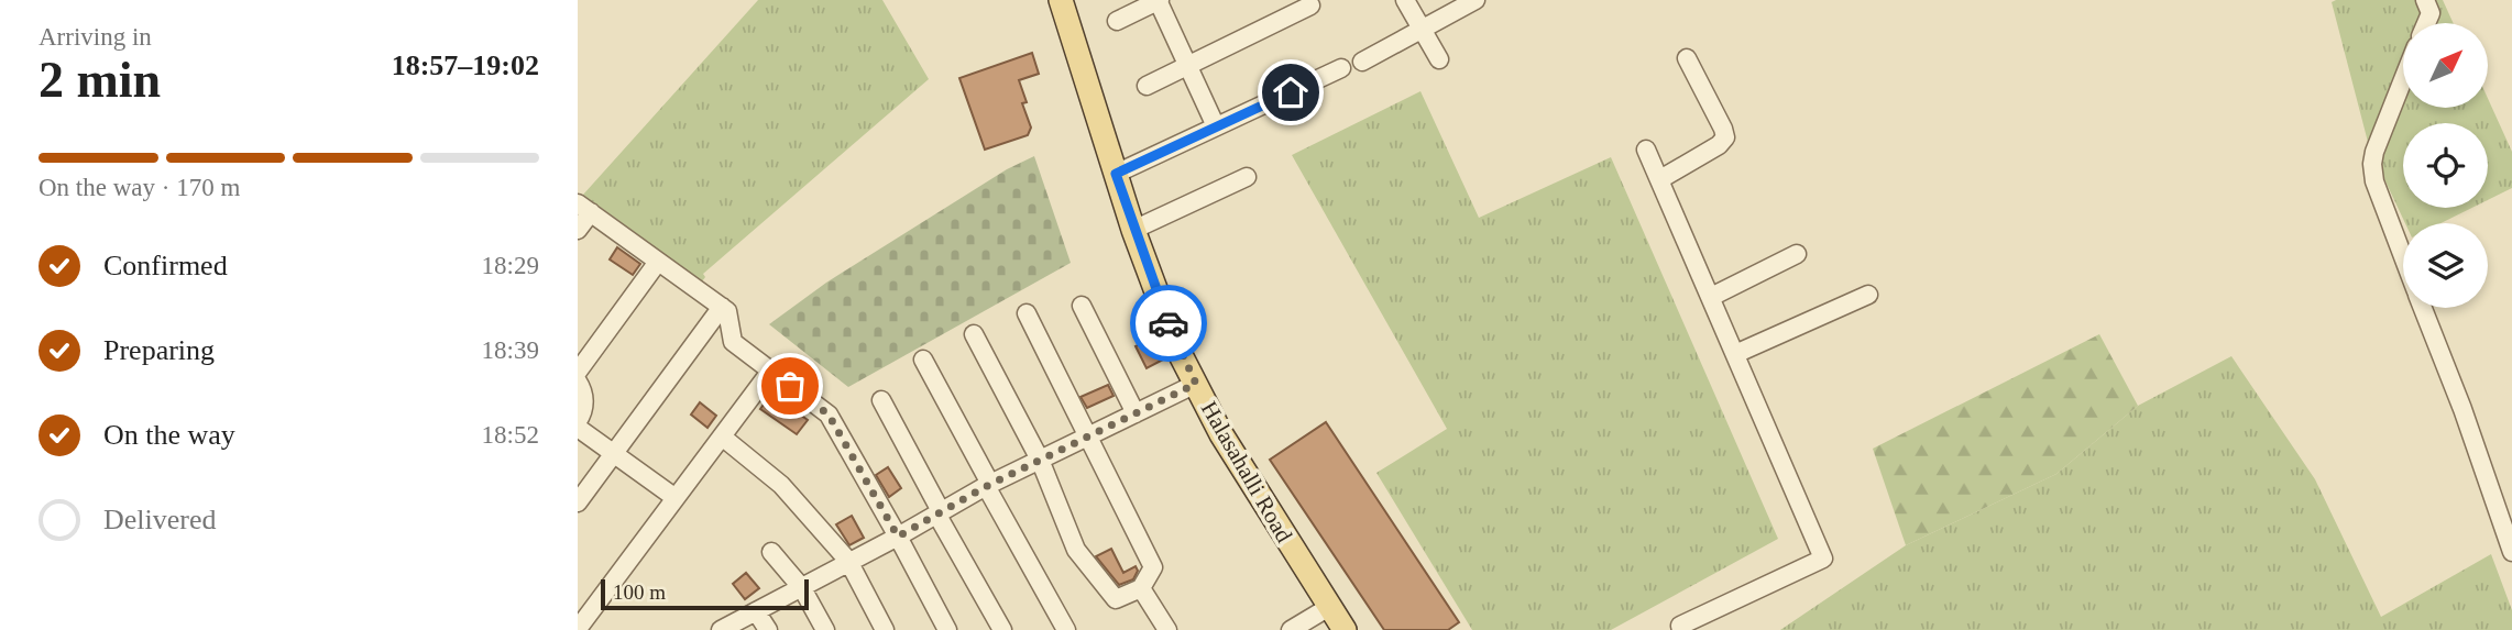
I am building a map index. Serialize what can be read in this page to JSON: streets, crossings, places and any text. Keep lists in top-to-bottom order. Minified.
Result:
{"streets":{"main road":["Halasahalli Road"]},"scale_bar":"100 m","north":"top right","page":{"heading":["2 min","Arriving in","18:57–19:02"],"bar":"On the way · 170 m","list":[["Confirmed","18:29"],["Preparing","18:39"],["On the way","18:52"],"Delivered"],"scale":"100 m"}}
